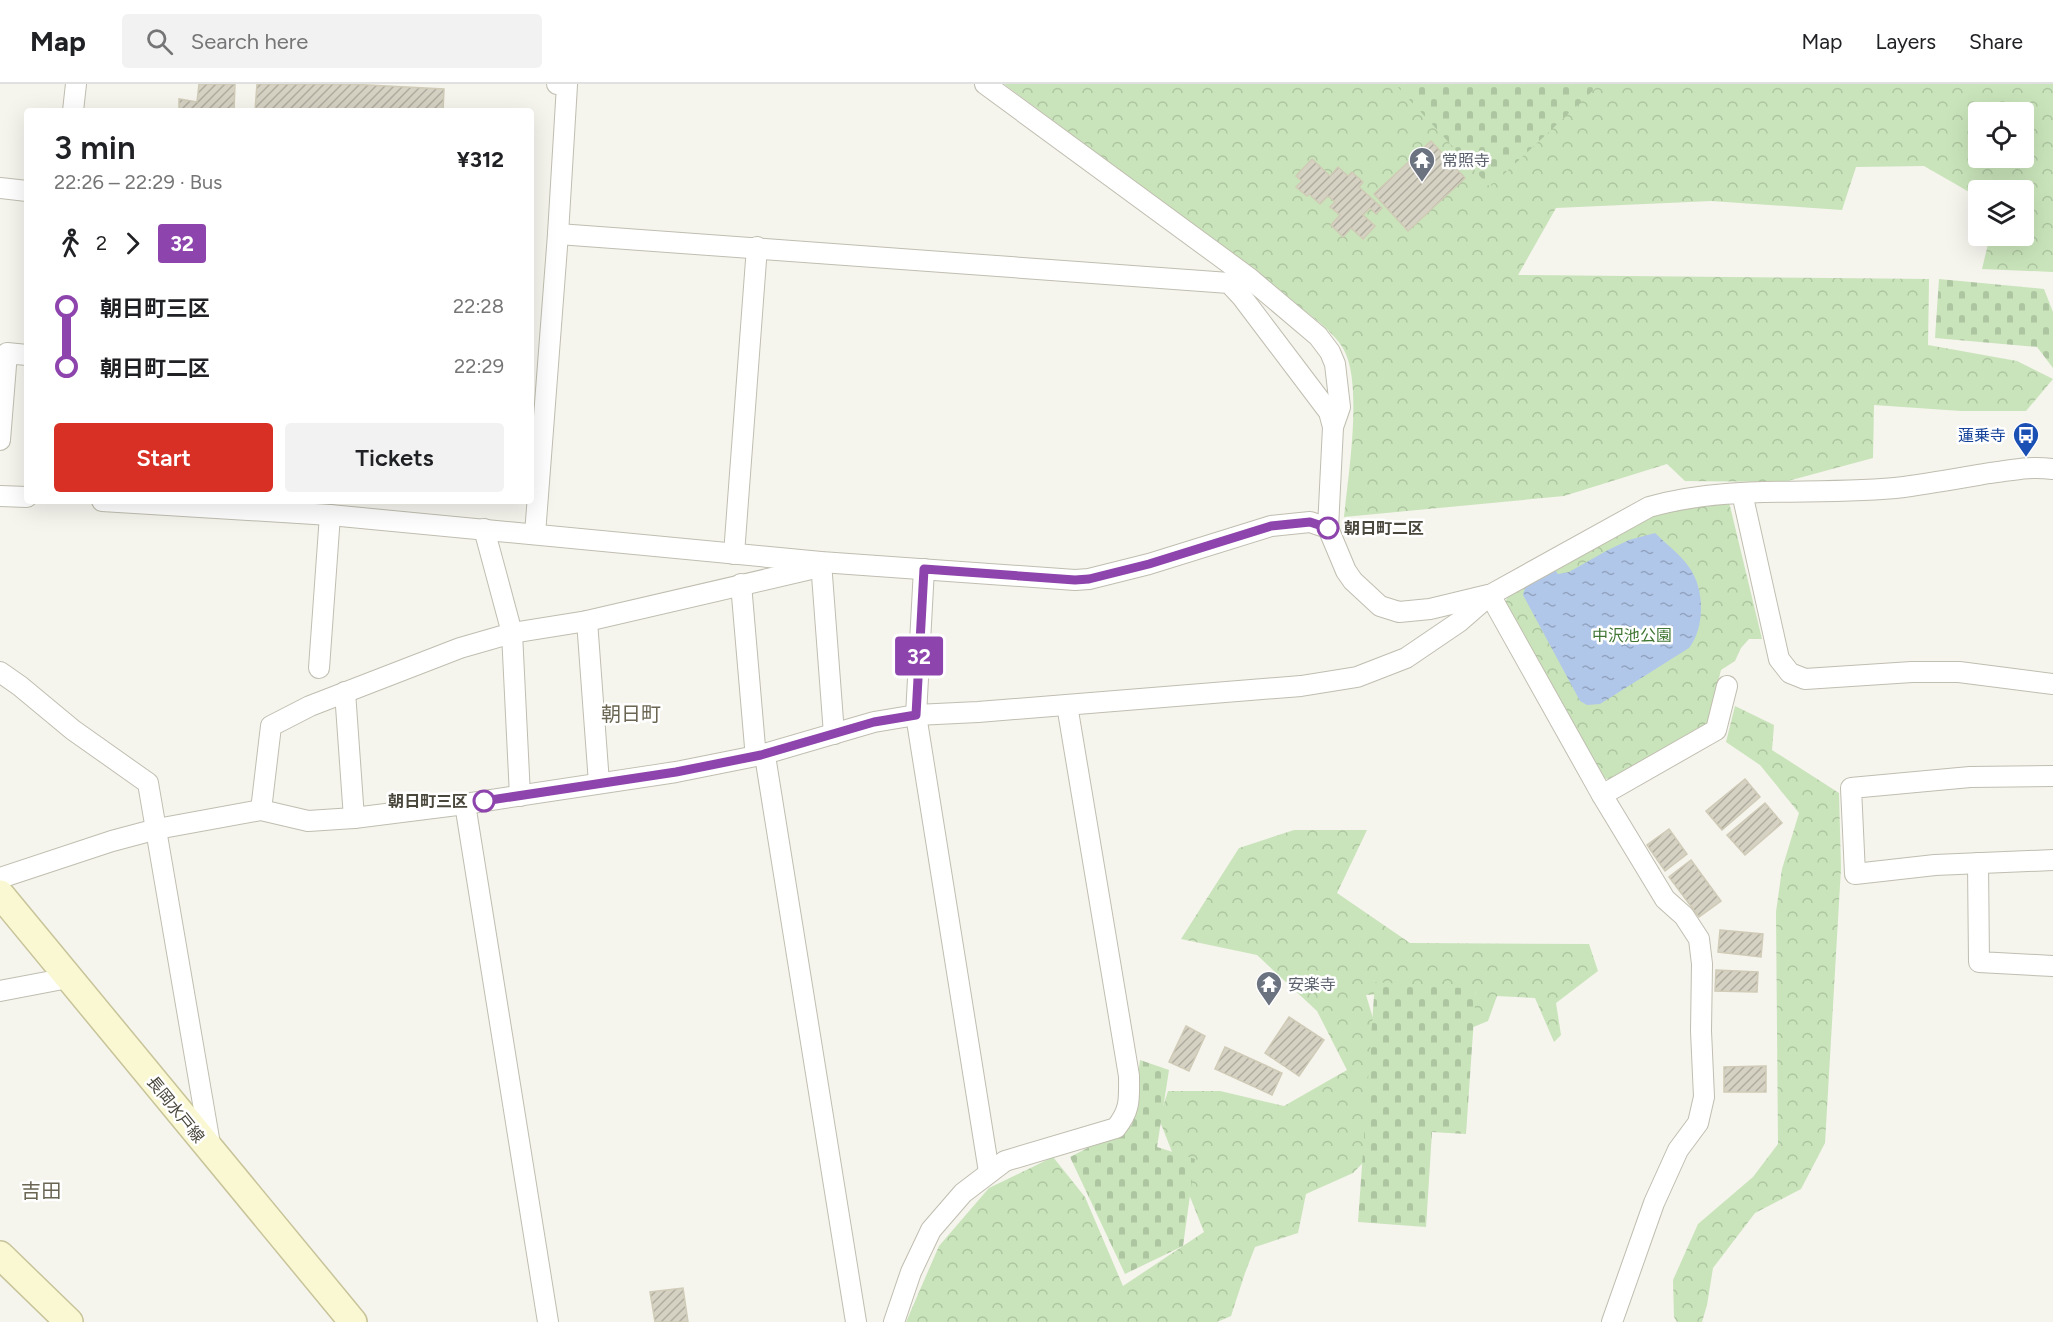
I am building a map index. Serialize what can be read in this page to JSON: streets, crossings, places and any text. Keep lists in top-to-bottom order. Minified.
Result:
{"streets":{"main road":["長岡水戸線"]},"districts":["朝日町","吉田"],"parks":["中沢池公園"],"places":{"temple":["常照寺","安楽寺"],"bus stop":["蓮乗寺"],"other":["朝日町二区","朝日町三区"]},"lines":["bus line 32"],"page":{"header":"Map","search":"Search here","nav":["Map","Layers","Share"],"on_map":"32","heading":["3 min","22:26 – 22:29 · Bus","¥312"],"legs":["2","32"],"list":[{"name":"朝日町三区","value":"22:28"},{"name":"朝日町二区","value":"22:29"}],"buttons":["Start","Tickets"]}}
